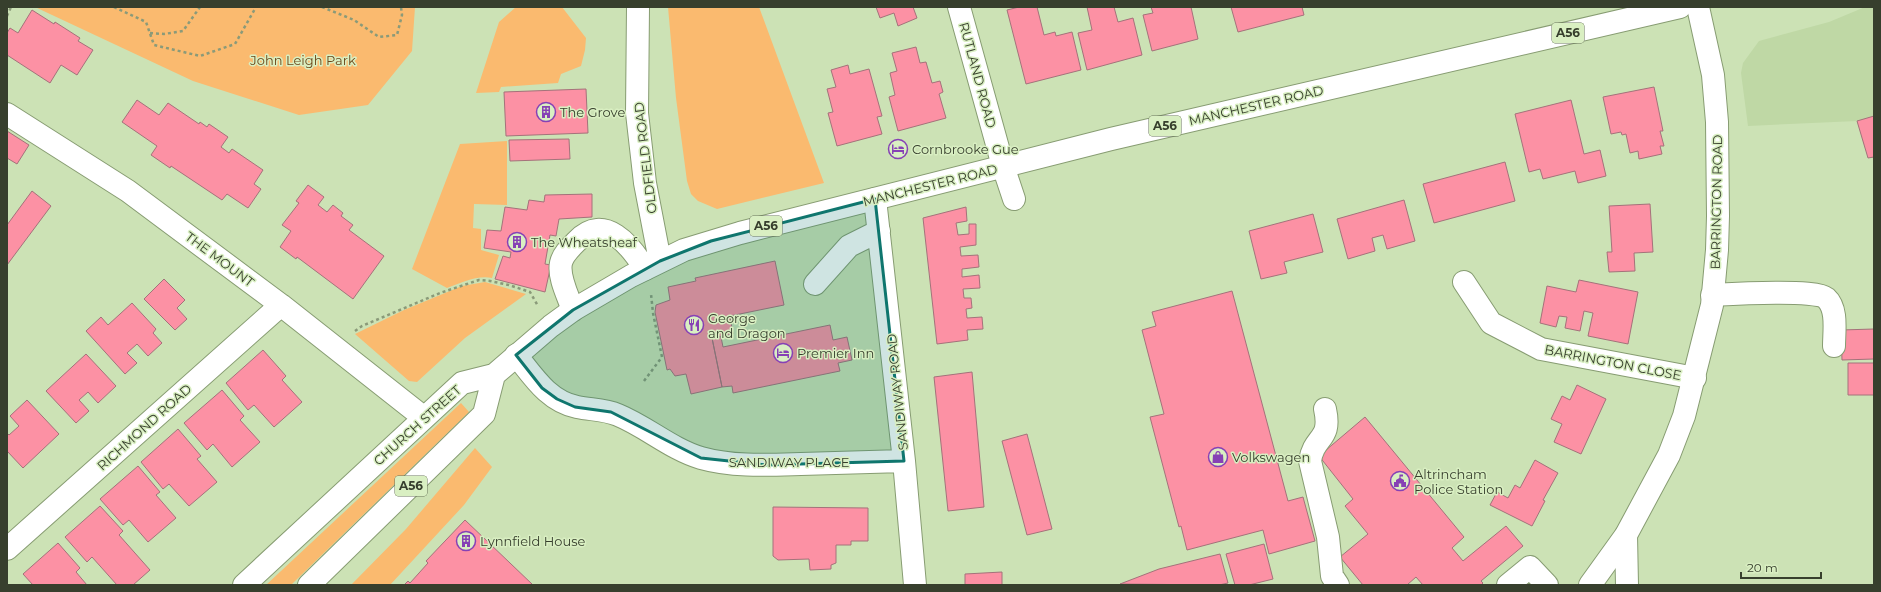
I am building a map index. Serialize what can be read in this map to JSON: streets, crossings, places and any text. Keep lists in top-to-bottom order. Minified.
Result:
{"streets":{"main road":["A56","RUTLAND ROAD","MANCHESTER ROAD","OLDFIELD ROAD","BARRINGTON ROAD","THE MOUNT","BARRINGTON CLOSE","SANDIWAY ROAD","CHURCH STREET","RICHMOND ROAD","SANDIWAY PLACE"]},"crossings":[["A56","MANCHESTER ROAD"],["A56","CHURCH STREET"],["RUTLAND ROAD","MANCHESTER ROAD"],["MANCHESTER ROAD","OLDFIELD ROAD"],["MANCHESTER ROAD","SANDIWAY ROAD"],["MANCHESTER ROAD","CHURCH STREET"],["MANCHESTER ROAD","SANDIWAY PLACE"],["BARRINGTON ROAD","BARRINGTON CLOSE"],["THE MOUNT","CHURCH STREET"],["THE MOUNT","RICHMOND ROAD"],["SANDIWAY ROAD","SANDIWAY PLACE"]],"parks":["John Leigh Park"],"places":{"building":["The Grove","The Wheatsheaf","Lynnfield House"],"hotel":["Cornbrooke Gue","Premier Inn"],"restaurant":["George and Dragon"],"shop":["Volkswagen"],"public building":["Altrincham Police Station"]},"scale_bar":"20 m"}
